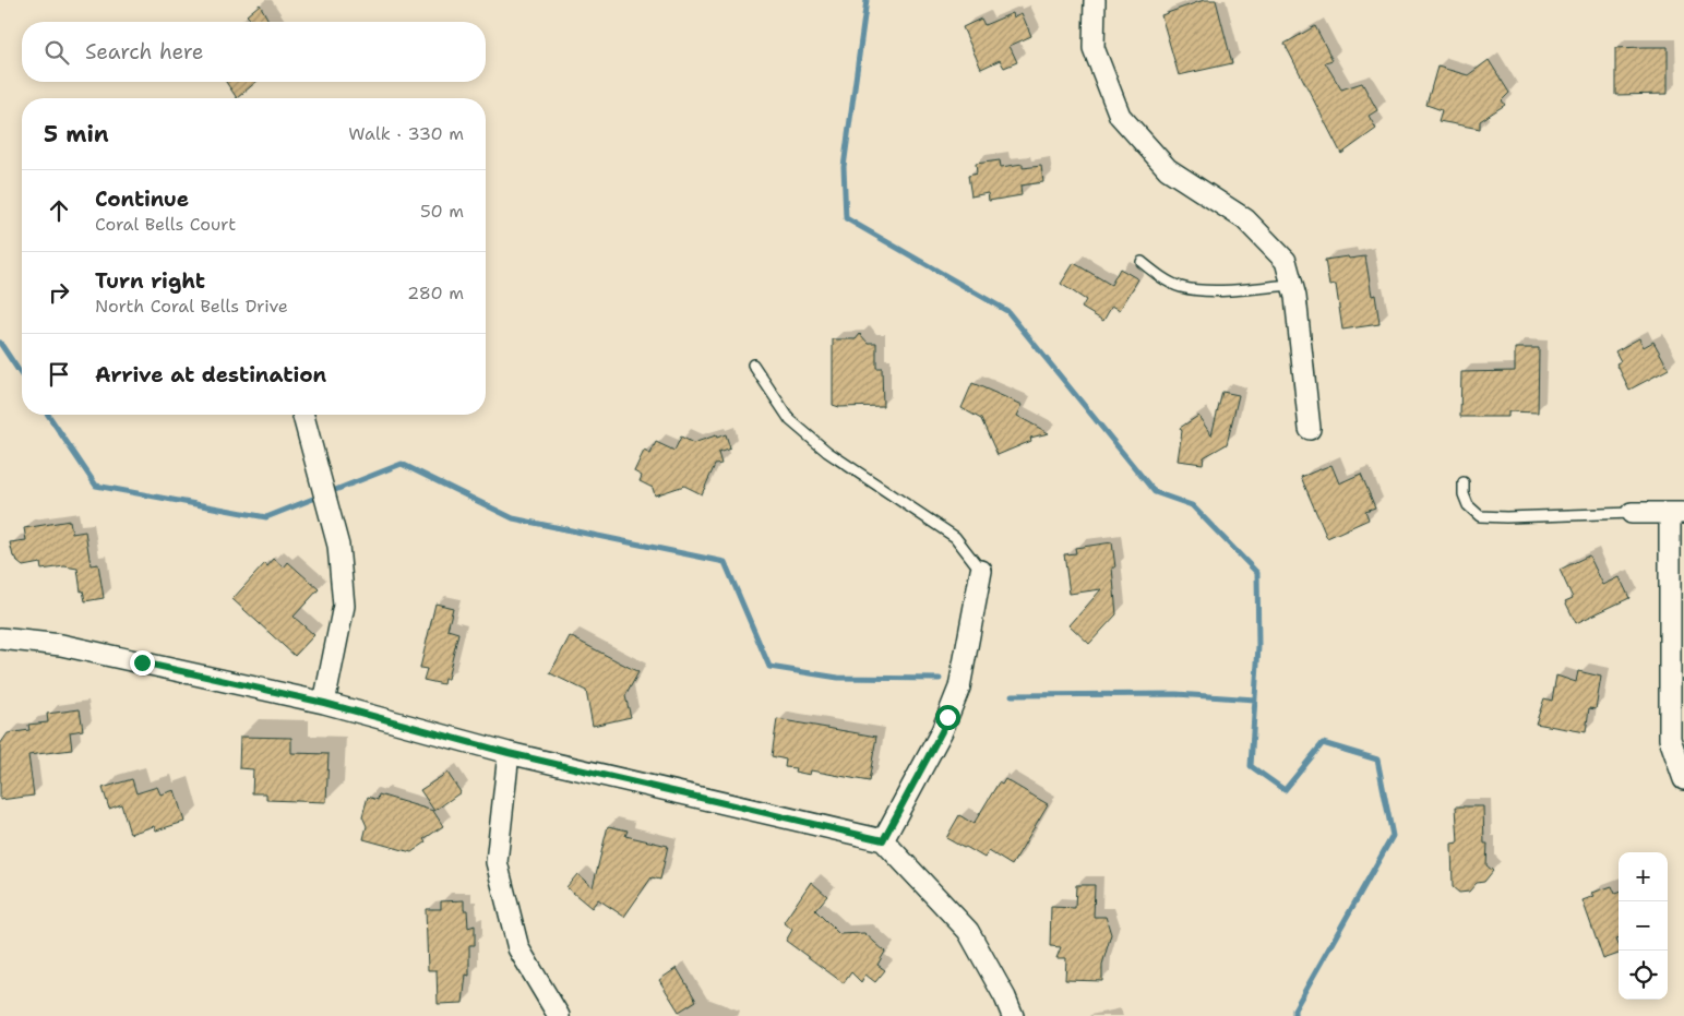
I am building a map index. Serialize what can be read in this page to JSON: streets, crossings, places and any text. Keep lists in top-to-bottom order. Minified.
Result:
{"page":{"search":"Search here","heading":["5 min","Walk · 330 m"],"list":[["Continue","Coral Bells Court","50 m"],["Turn right","North Coral Bells Drive","280 m"],"Arrive at destination"],"map_buttons":["+","−"]}}
